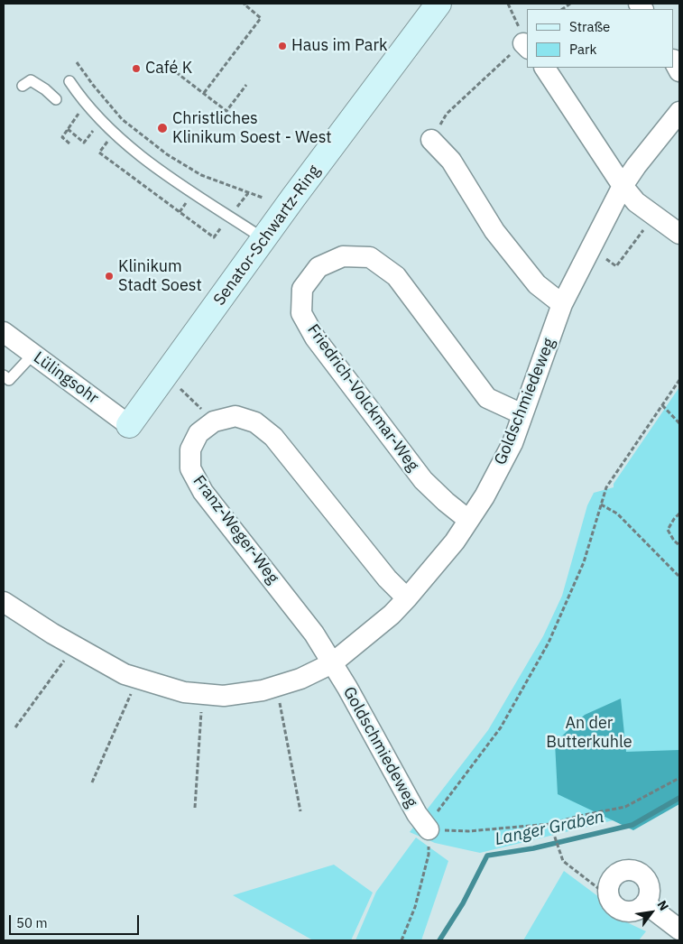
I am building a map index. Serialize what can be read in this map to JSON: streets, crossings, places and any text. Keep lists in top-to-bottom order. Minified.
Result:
{"streets":{"main road":["Senator-Schwartz-Ring"],"street":["Lülingsohr","Friedrich-Volckmar-Weg","Goldschmiedeweg","Franz-Weger-Weg"]},"crossings":[["Senator-Schwartz-Ring","Lülingsohr"],["Friedrich-Volckmar-Weg","Goldschmiedeweg"],["Goldschmiedeweg","Franz-Weger-Weg"]],"water":["Langer Graben"],"parks":["An der Butterkuhle"],"places":["Haus im Park","Café K","Christliches Klinikum Soest - West","Klinikum Stadt Soest"],"legend":["Straße","Park"],"scale_bar":"50 m","north":"top right"}
